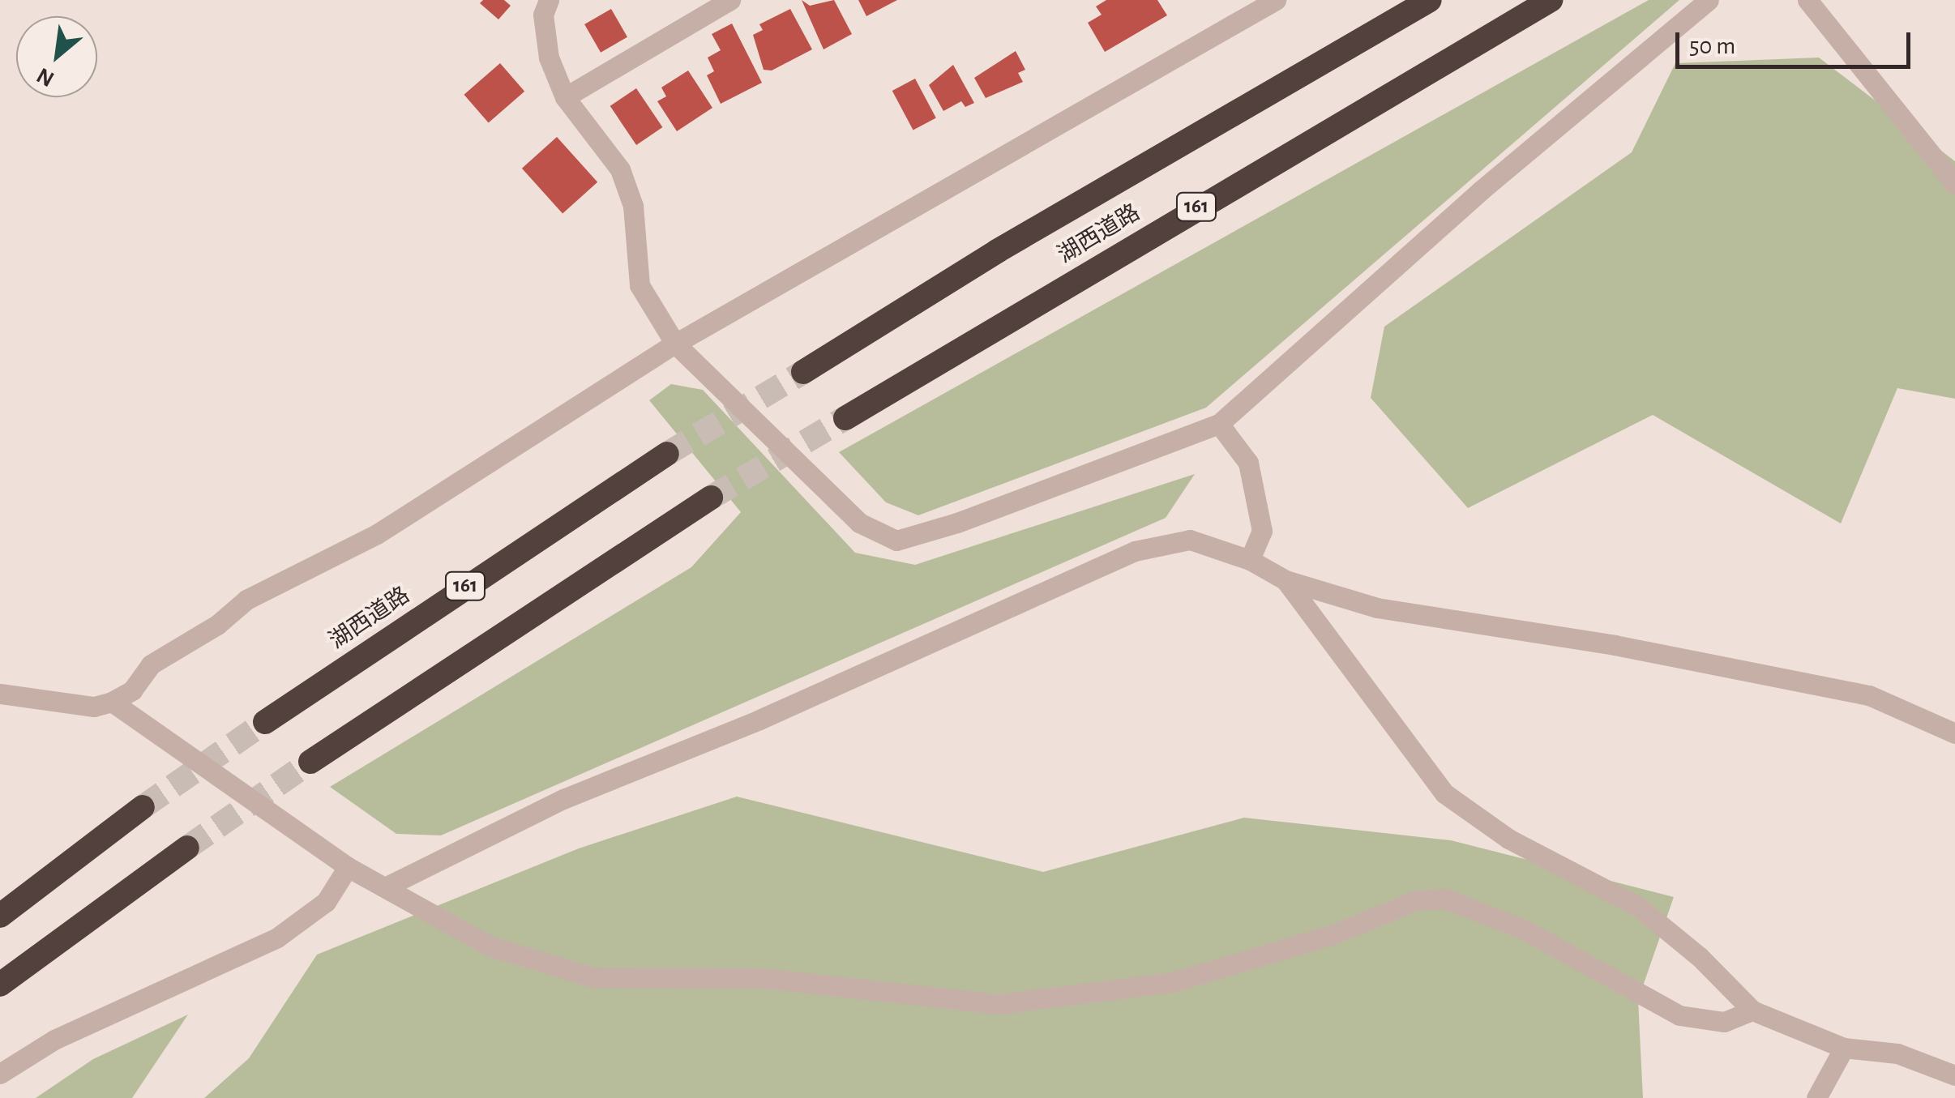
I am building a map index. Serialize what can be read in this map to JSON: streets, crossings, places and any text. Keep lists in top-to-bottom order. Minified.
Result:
{"streets":{"highway":["161","湖西道路"]},"scale_bar":"50 m","north":"bottom left"}
